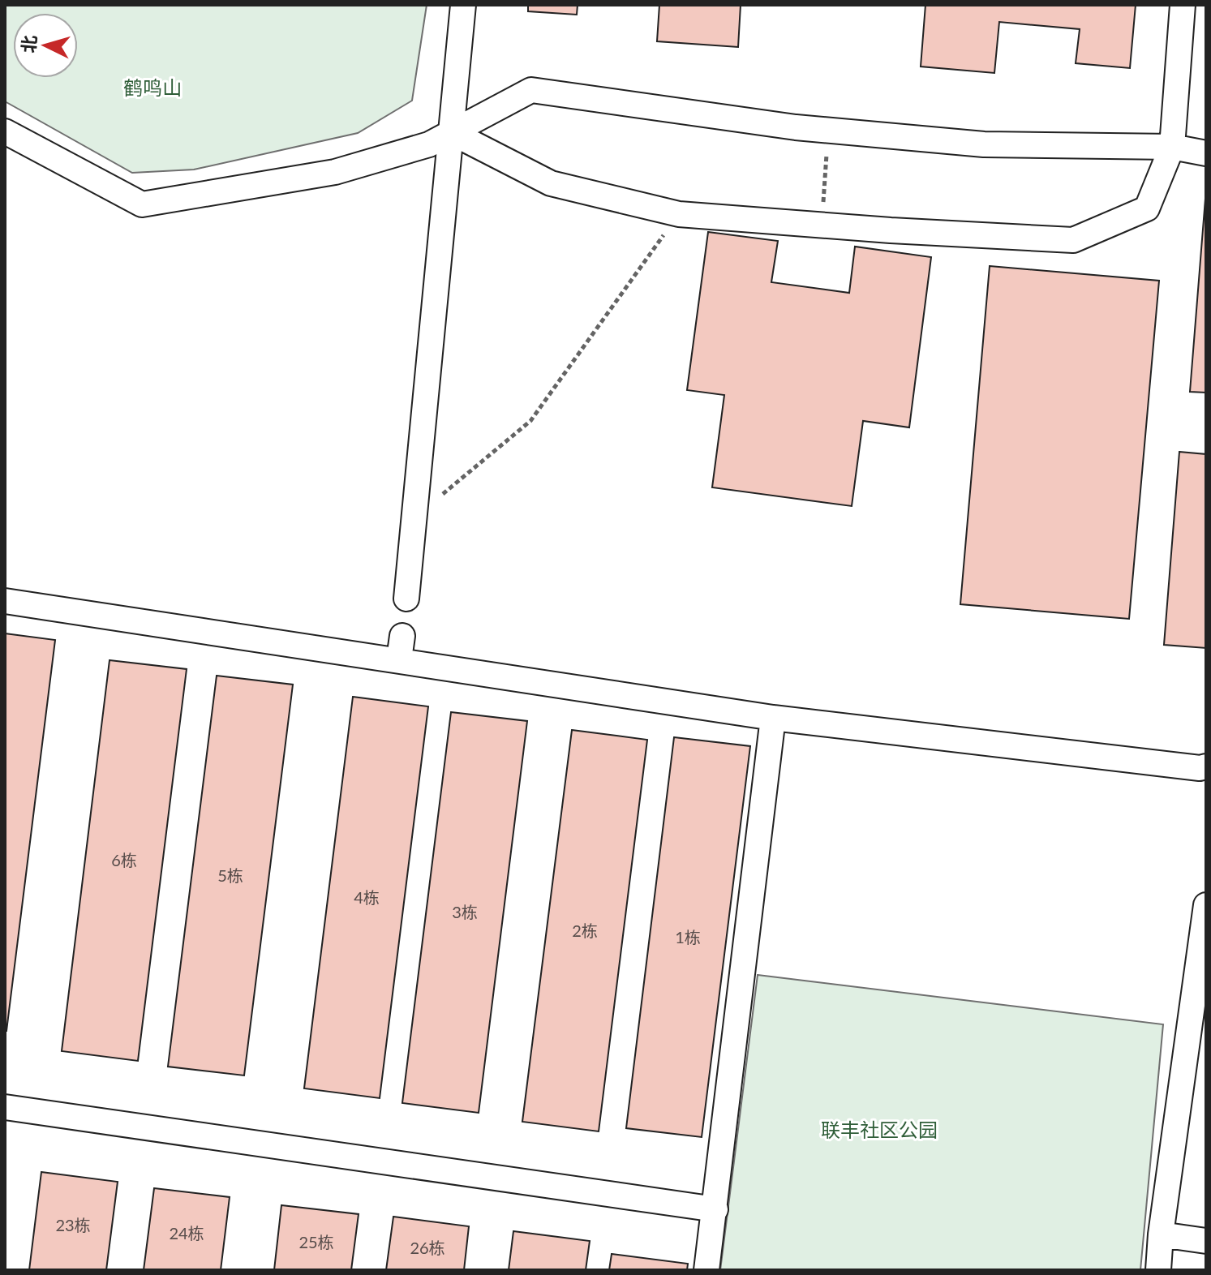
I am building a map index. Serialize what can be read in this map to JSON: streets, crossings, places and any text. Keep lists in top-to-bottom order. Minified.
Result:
{"parks":["鹤鸣山","联丰社区公园"],"house_numbers":["6栋","5栋","4栋","3栋","2栋","1栋","23栋","24栋","25栋","26栋"],"north":"left"}
